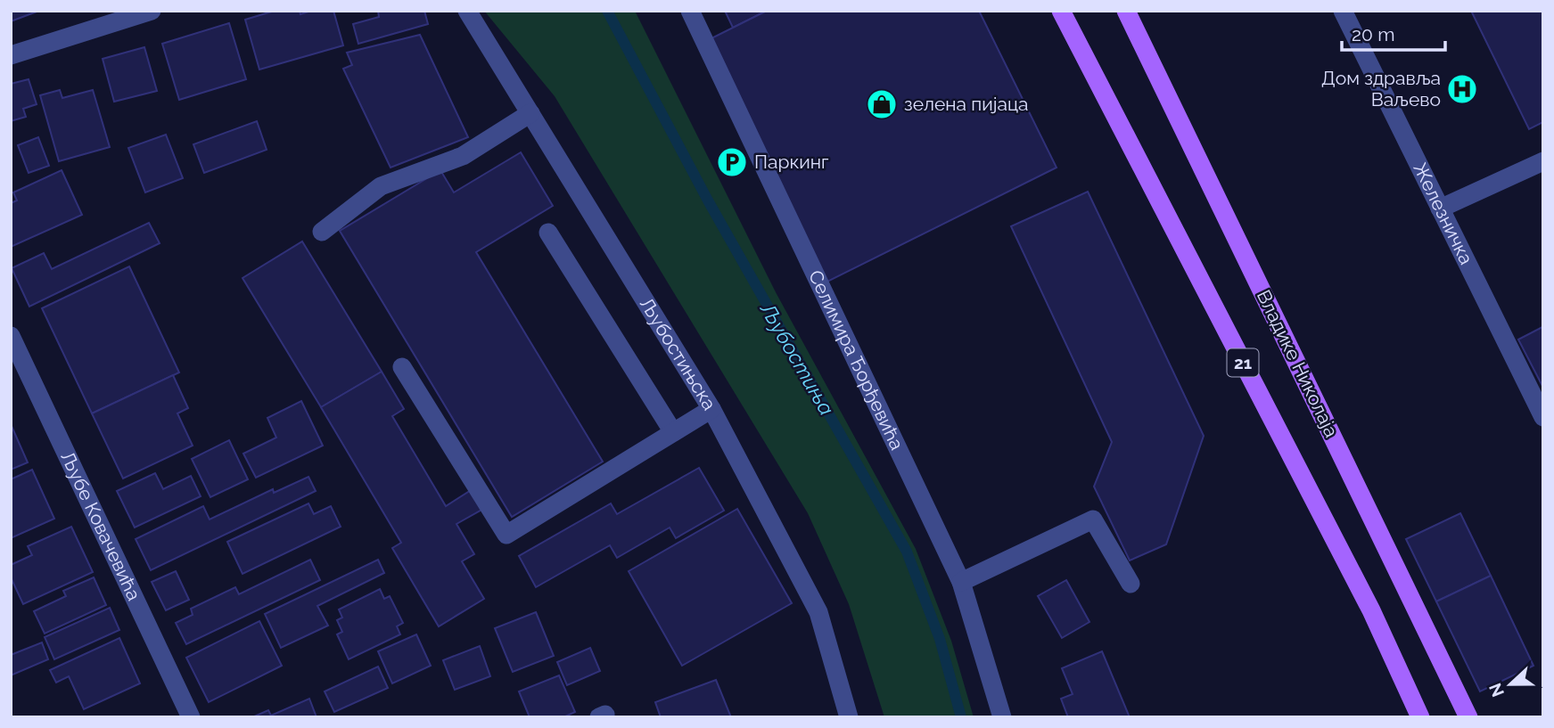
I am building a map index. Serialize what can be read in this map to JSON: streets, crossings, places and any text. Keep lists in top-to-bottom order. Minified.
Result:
{"streets":{"main road":["21","Владике Николаја"],"street":["Железничка","Љубостињска","Селимира Ђорђевића","Љубе Ковачевића"]},"water":["Љубостиња"],"places":{"hospital":["Дом здравља Ваљево"],"shop":["зелена пијаца"],"parking":["Паркинг"]},"scale_bar":"20 m","north":"left"}
